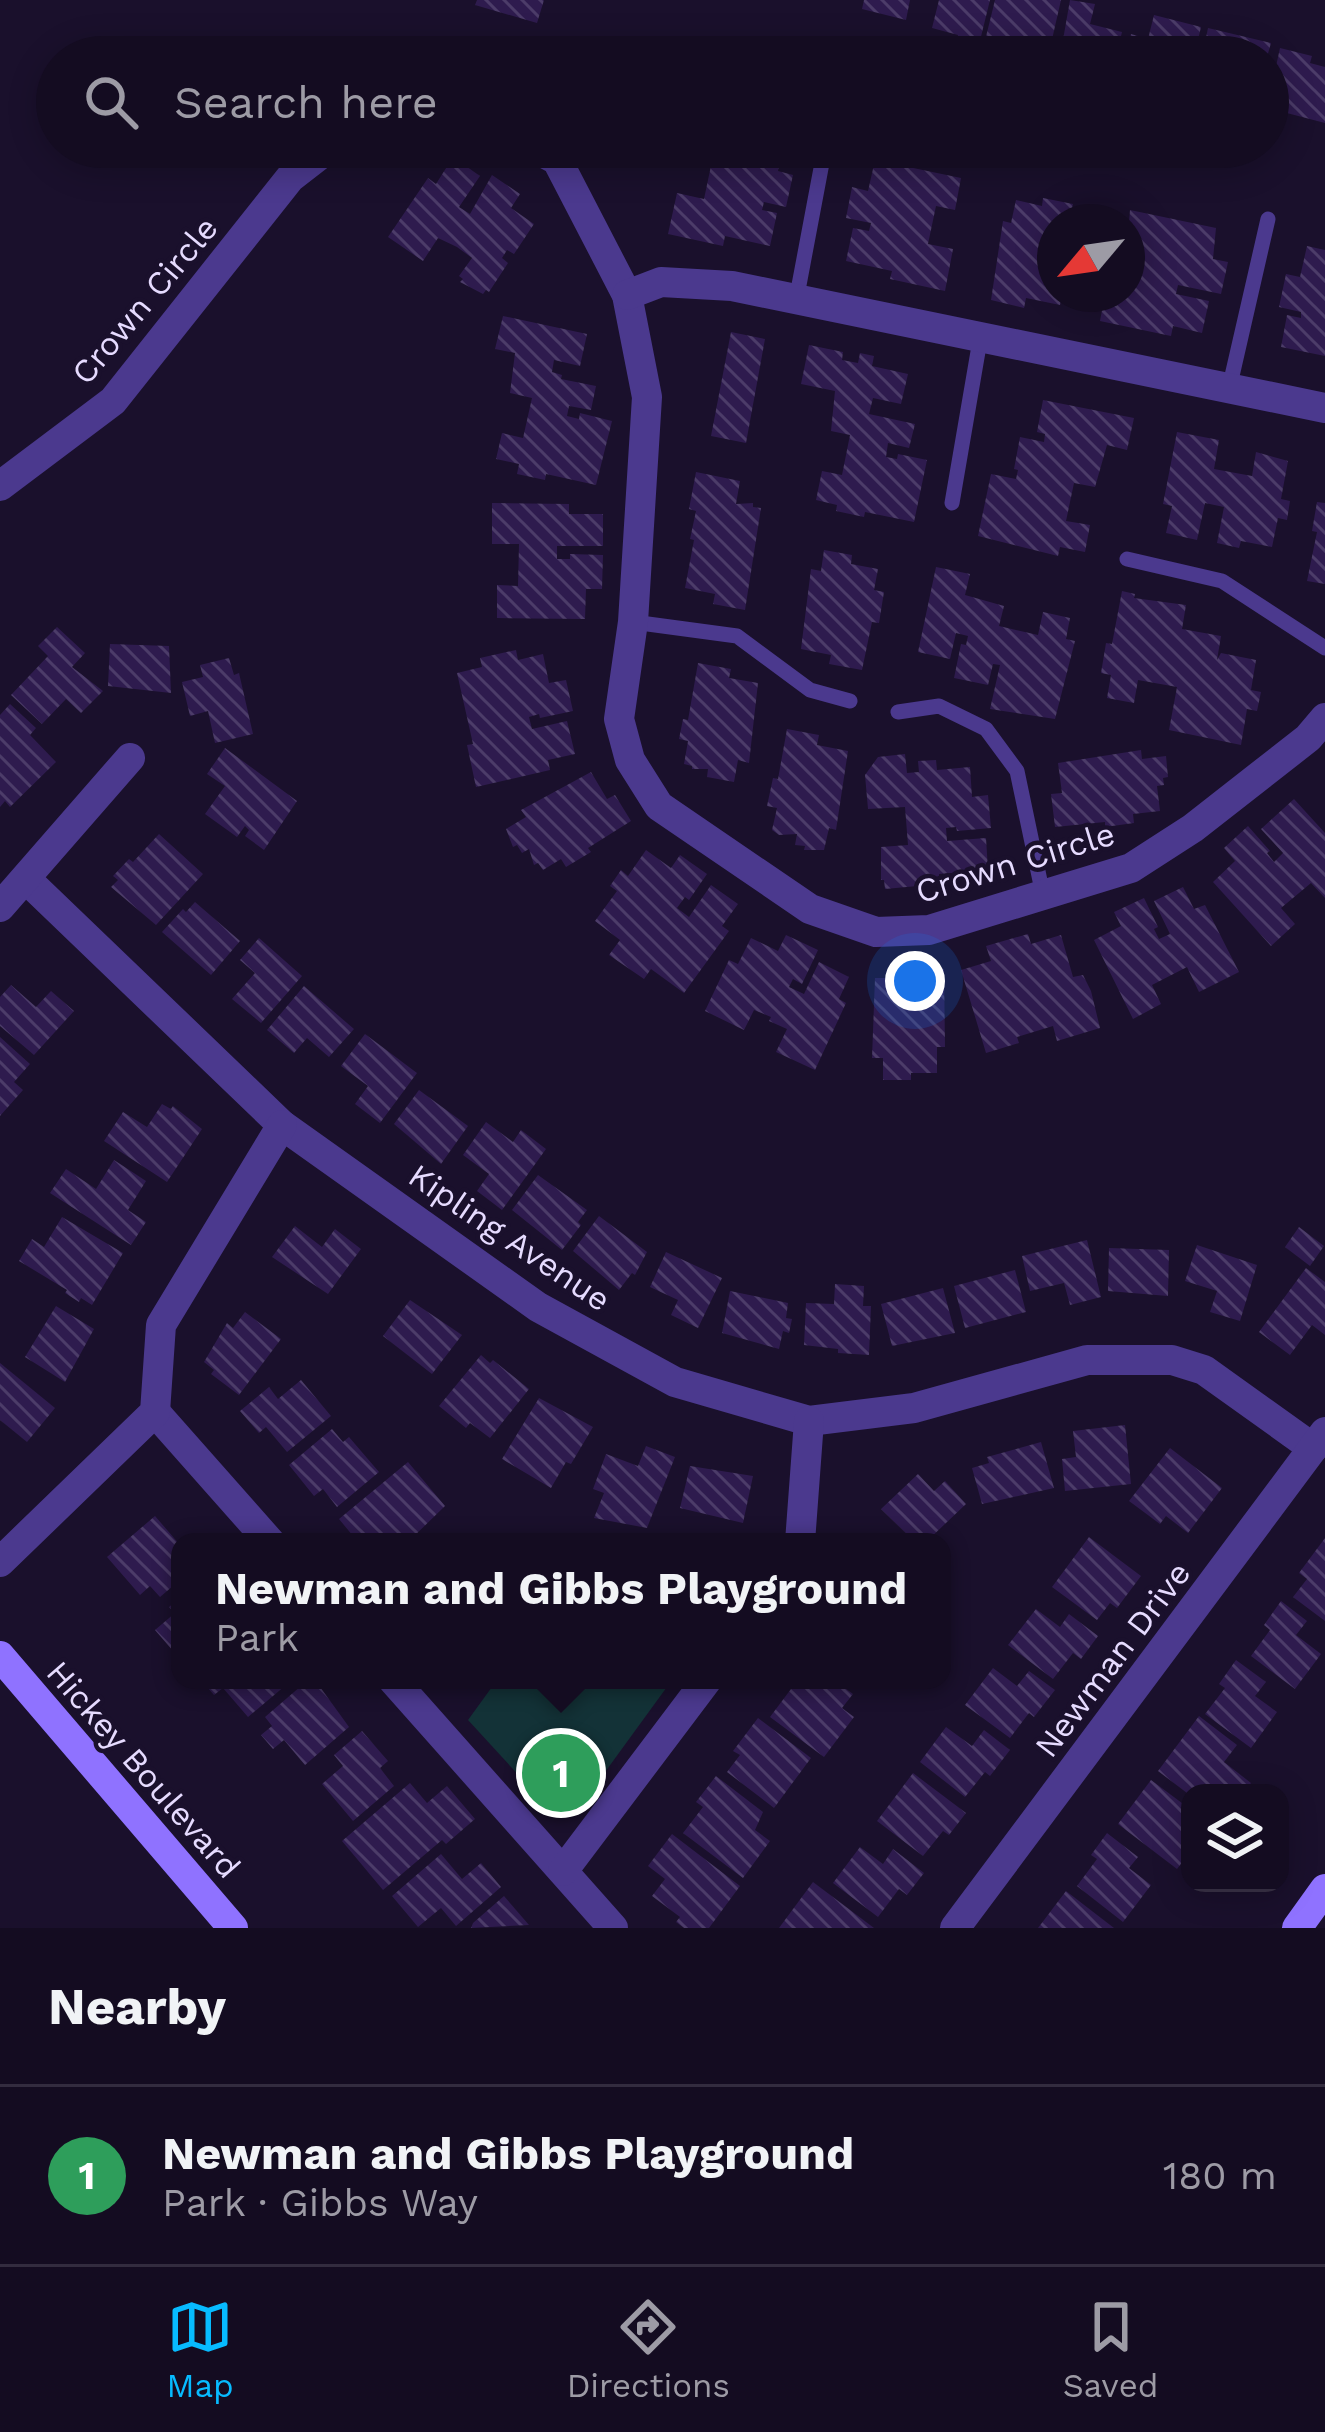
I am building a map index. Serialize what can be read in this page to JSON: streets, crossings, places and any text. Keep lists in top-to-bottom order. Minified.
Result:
{"streets":{"main road":["Hickey Boulevard"],"street":["Crown Circle","Kipling Avenue","Newman Drive"]},"crossings":[["Kipling Avenue","Newman Drive"]],"north":"bottom left","page":{"search":"Search here","popup":["Newman and Gibbs Playground","Park"],"pins":"1","heading":"Nearby","list":[{"mark":"1","name":"Newman and Gibbs Playground","note":"Park · Gibbs Way","value":"180 m"}],"nav":["Map","Directions","Saved"]}}
